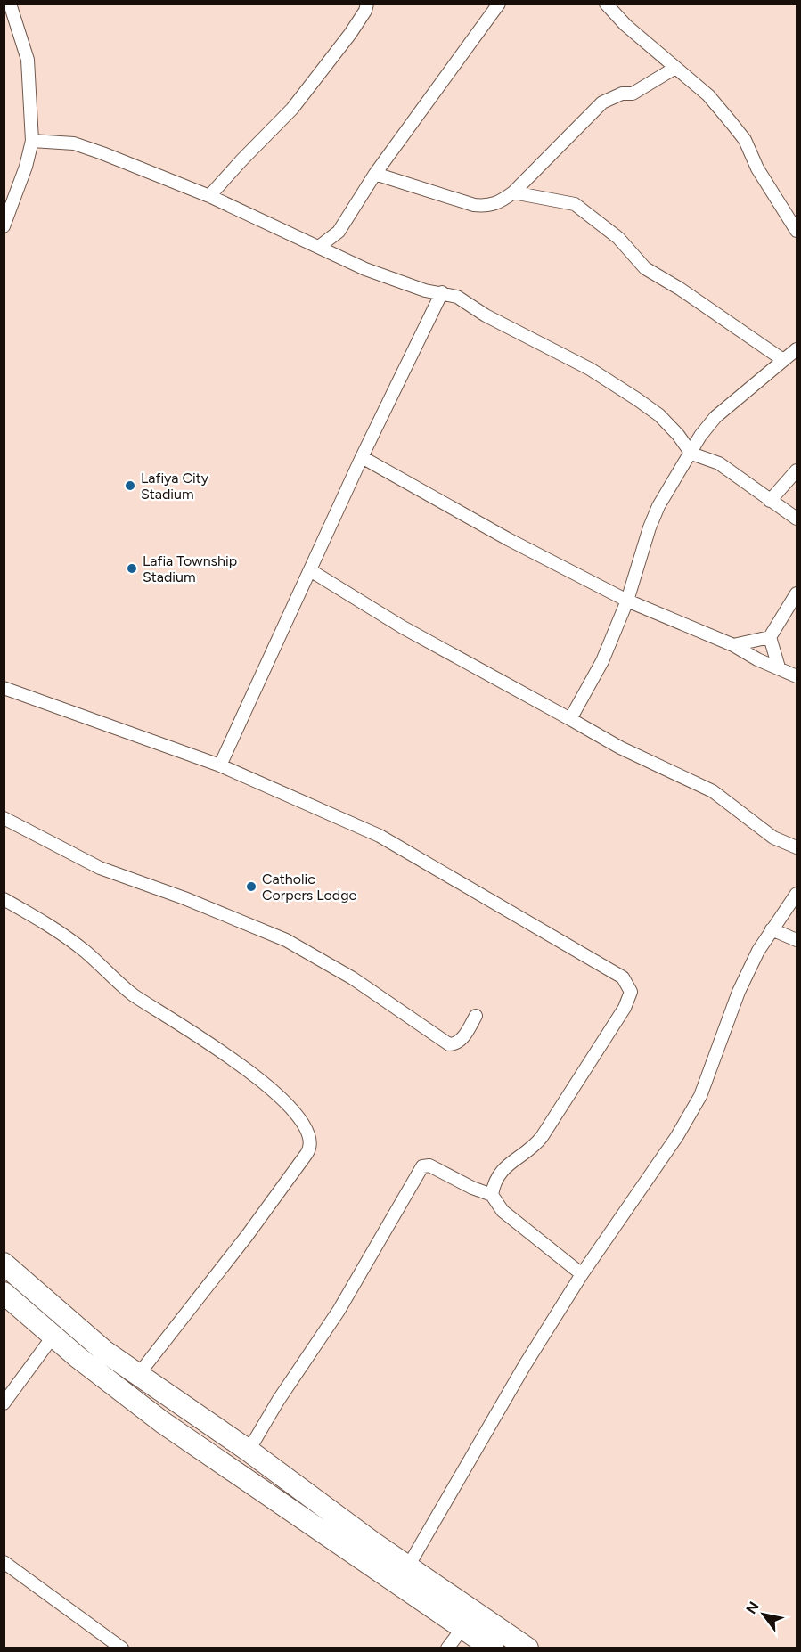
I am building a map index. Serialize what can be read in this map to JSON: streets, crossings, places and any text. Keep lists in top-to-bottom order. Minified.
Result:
{"places":["Lafiya City Stadium","Lafia Township Stadium","Catholic Corpers Lodge"],"north":"top left"}
